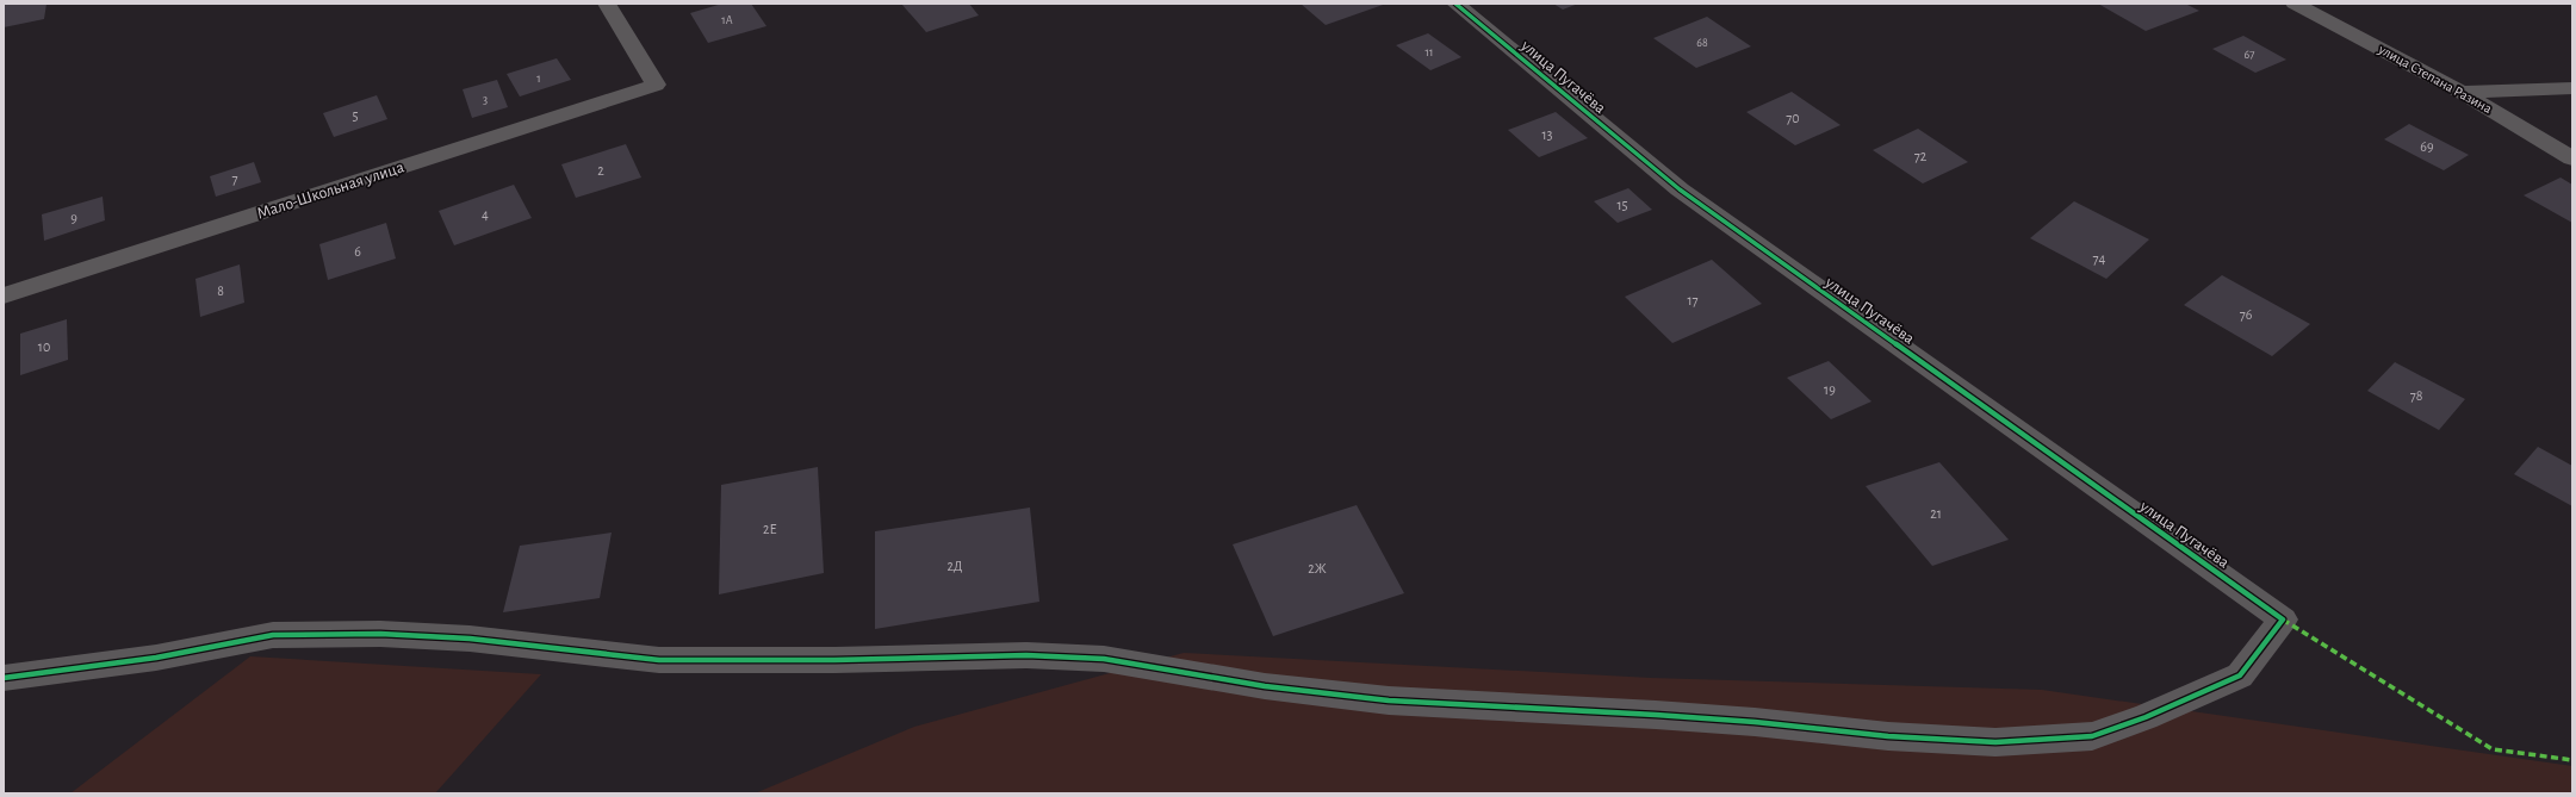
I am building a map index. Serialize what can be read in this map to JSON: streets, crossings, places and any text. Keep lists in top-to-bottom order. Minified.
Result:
{"streets":{"street":["улица Пугачёва","улица Степана Разина","Мало-Школьная улица"]},"house_numbers":["1А","68","11","67","1","3","5","70","13","69","72","2","7","15","4","9","6","74","8","17","76","10","19","78","21","2Е","2Д","2Ж"]}
